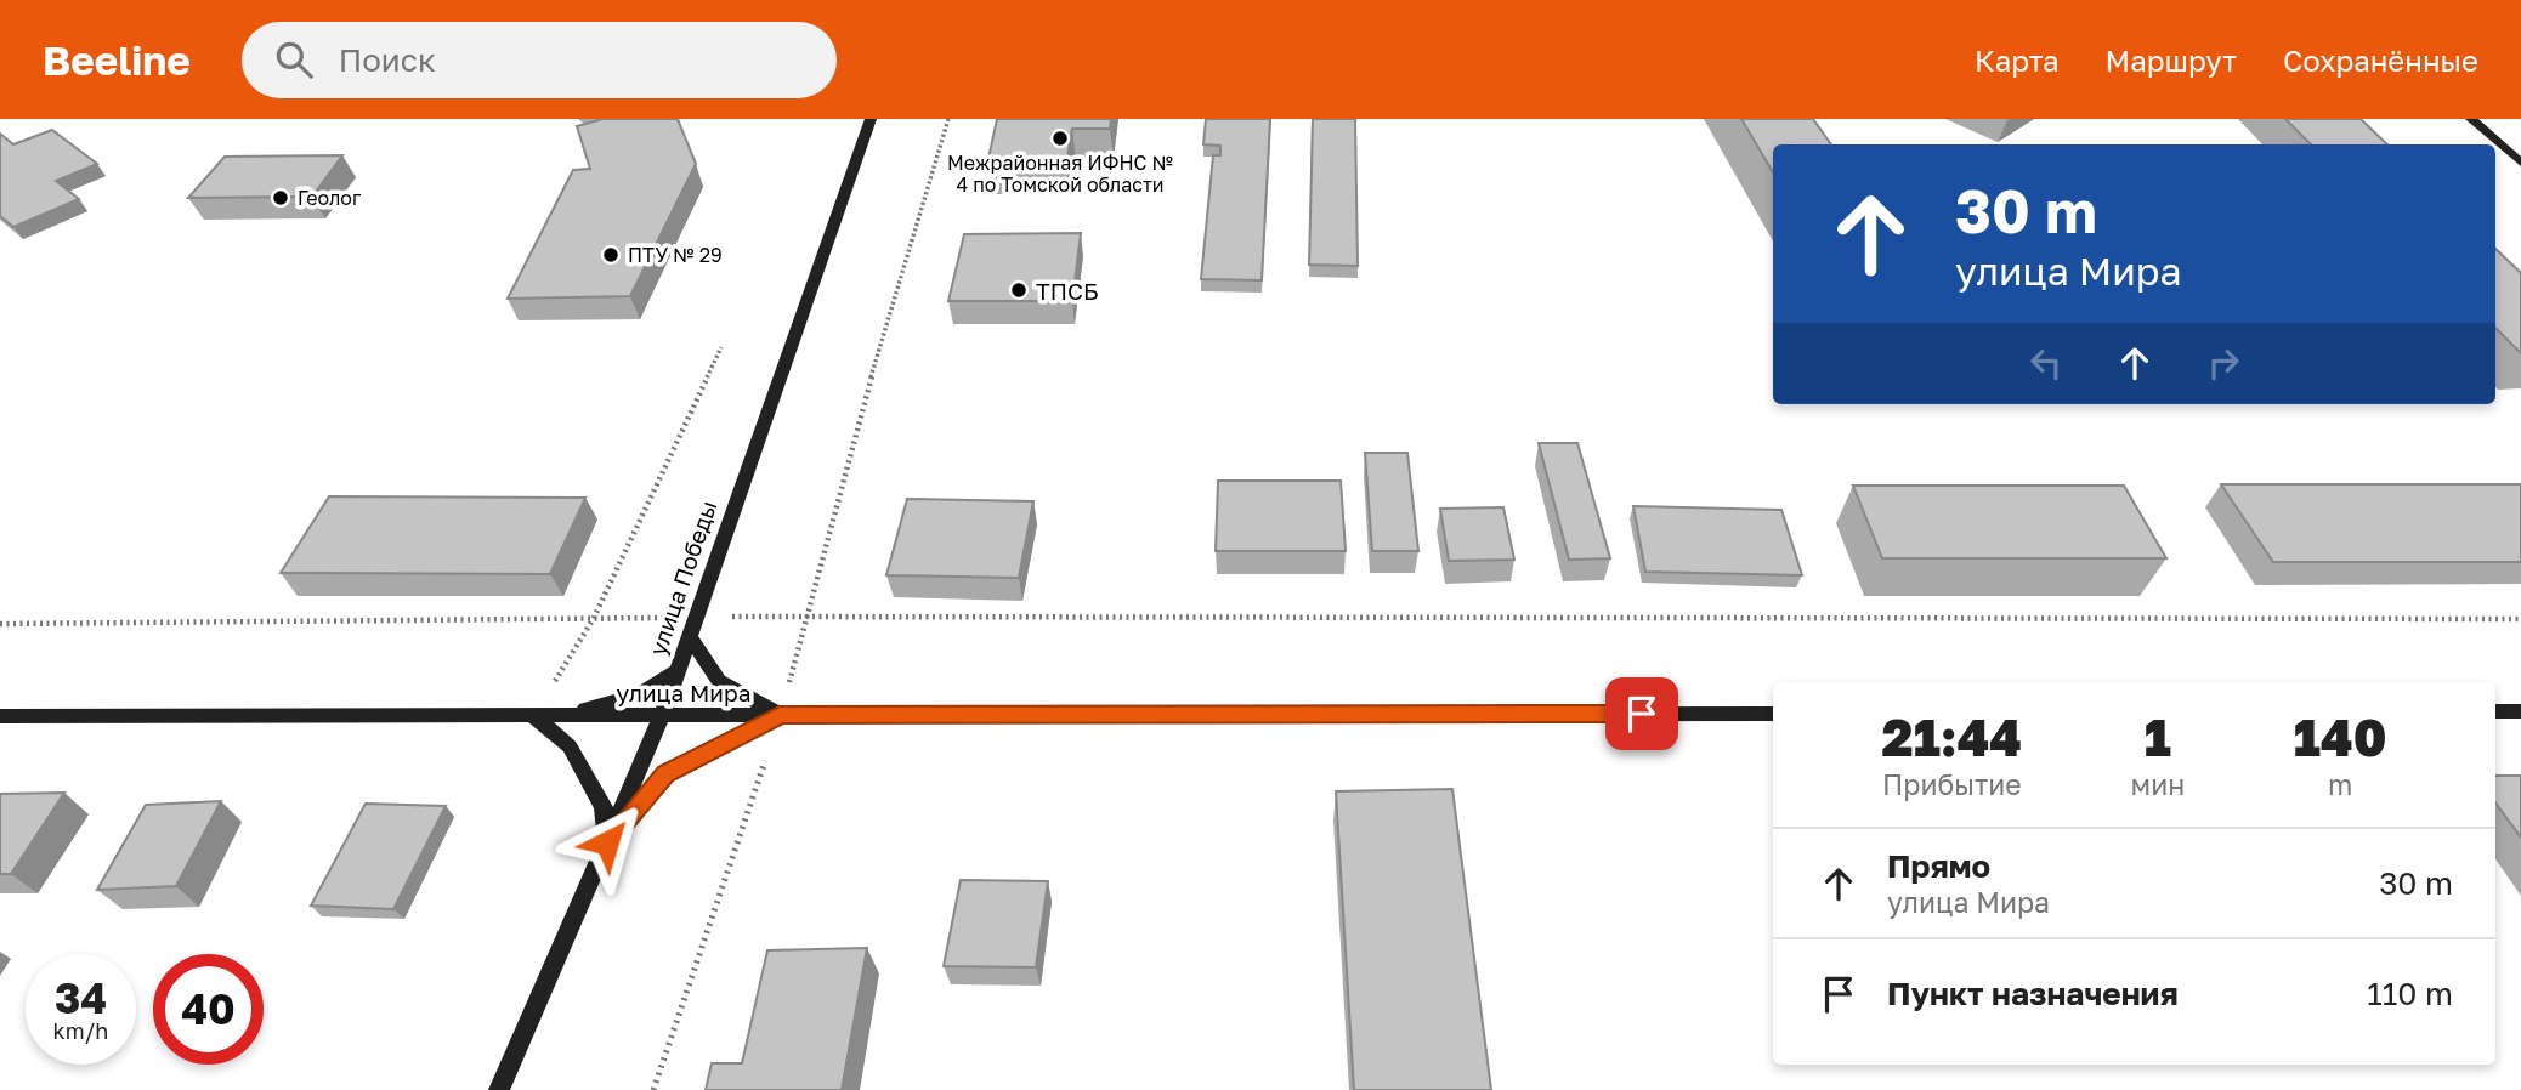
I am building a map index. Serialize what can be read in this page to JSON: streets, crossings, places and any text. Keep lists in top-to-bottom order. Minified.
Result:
{"streets":{"street":["улица Победы","улица Мира"]},"crossings":[["улица Победы","улица Мира"]],"places":["Межрайонная ИФНС № 4 по Томской области","Геолог","ПТУ № 29","ТПСБ"],"page":{"header":"Beeline","search":"Поиск","nav":["Карта","Маршрут","Сохранённые"],"turn":["30 m","улица Мира"],"eta":["21:44","Прибытие","1","мин","140","m"],"list":[{"name":"Прямо","note":"улица Мира","value":"30 m"},{"name":"Пункт назначения","value":"110 m"}],"speed":"34 km/h","limit":"40"}}
